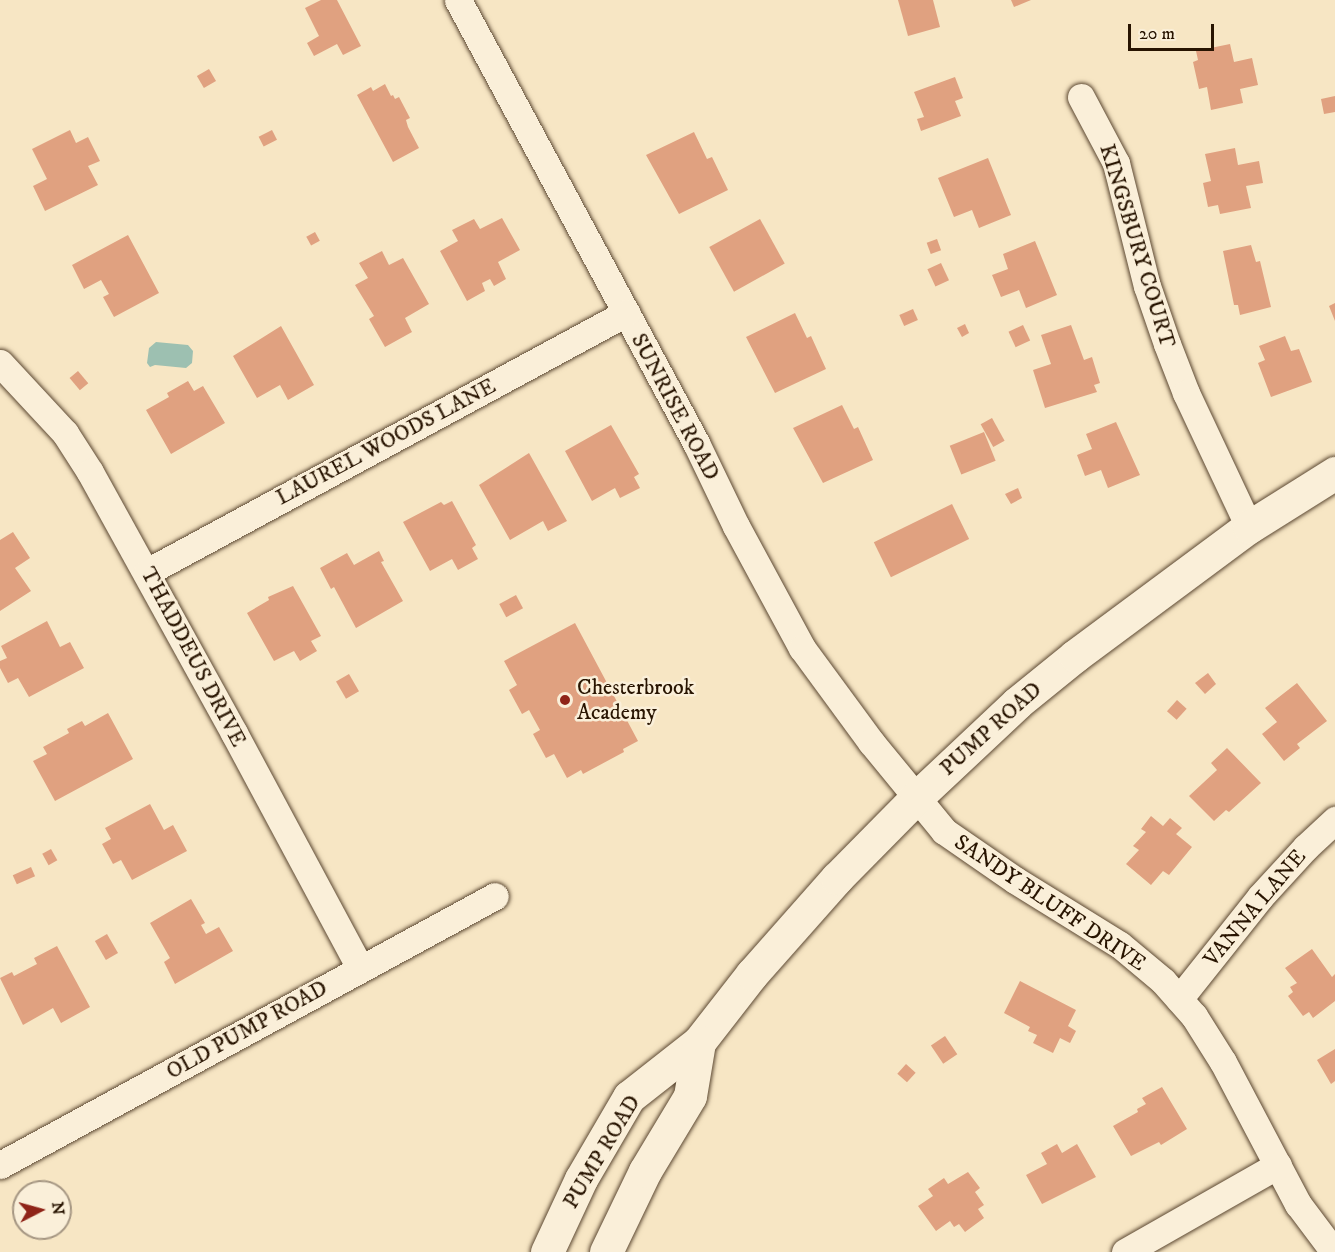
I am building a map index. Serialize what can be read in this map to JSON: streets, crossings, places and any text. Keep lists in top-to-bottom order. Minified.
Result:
{"streets":{"main road":["PUMP ROAD"],"street":["KINGSBURY COURT","SUNRISE ROAD","LAUREL WOODS LANE","THADDEUS DRIVE","SANDY BLUFF DRIVE","VANNA LANE","OLD PUMP ROAD"]},"crossings":[["KINGSBURY COURT","PUMP ROAD"],["SUNRISE ROAD","LAUREL WOODS LANE"],["SUNRISE ROAD","PUMP ROAD"],["SUNRISE ROAD","SANDY BLUFF DRIVE"],["LAUREL WOODS LANE","THADDEUS DRIVE"],["THADDEUS DRIVE","OLD PUMP ROAD"],["PUMP ROAD","SANDY BLUFF DRIVE"],["SANDY BLUFF DRIVE","VANNA LANE"]],"places":["Chesterbrook Academy"],"scale_bar":"20 m","north":"right"}
